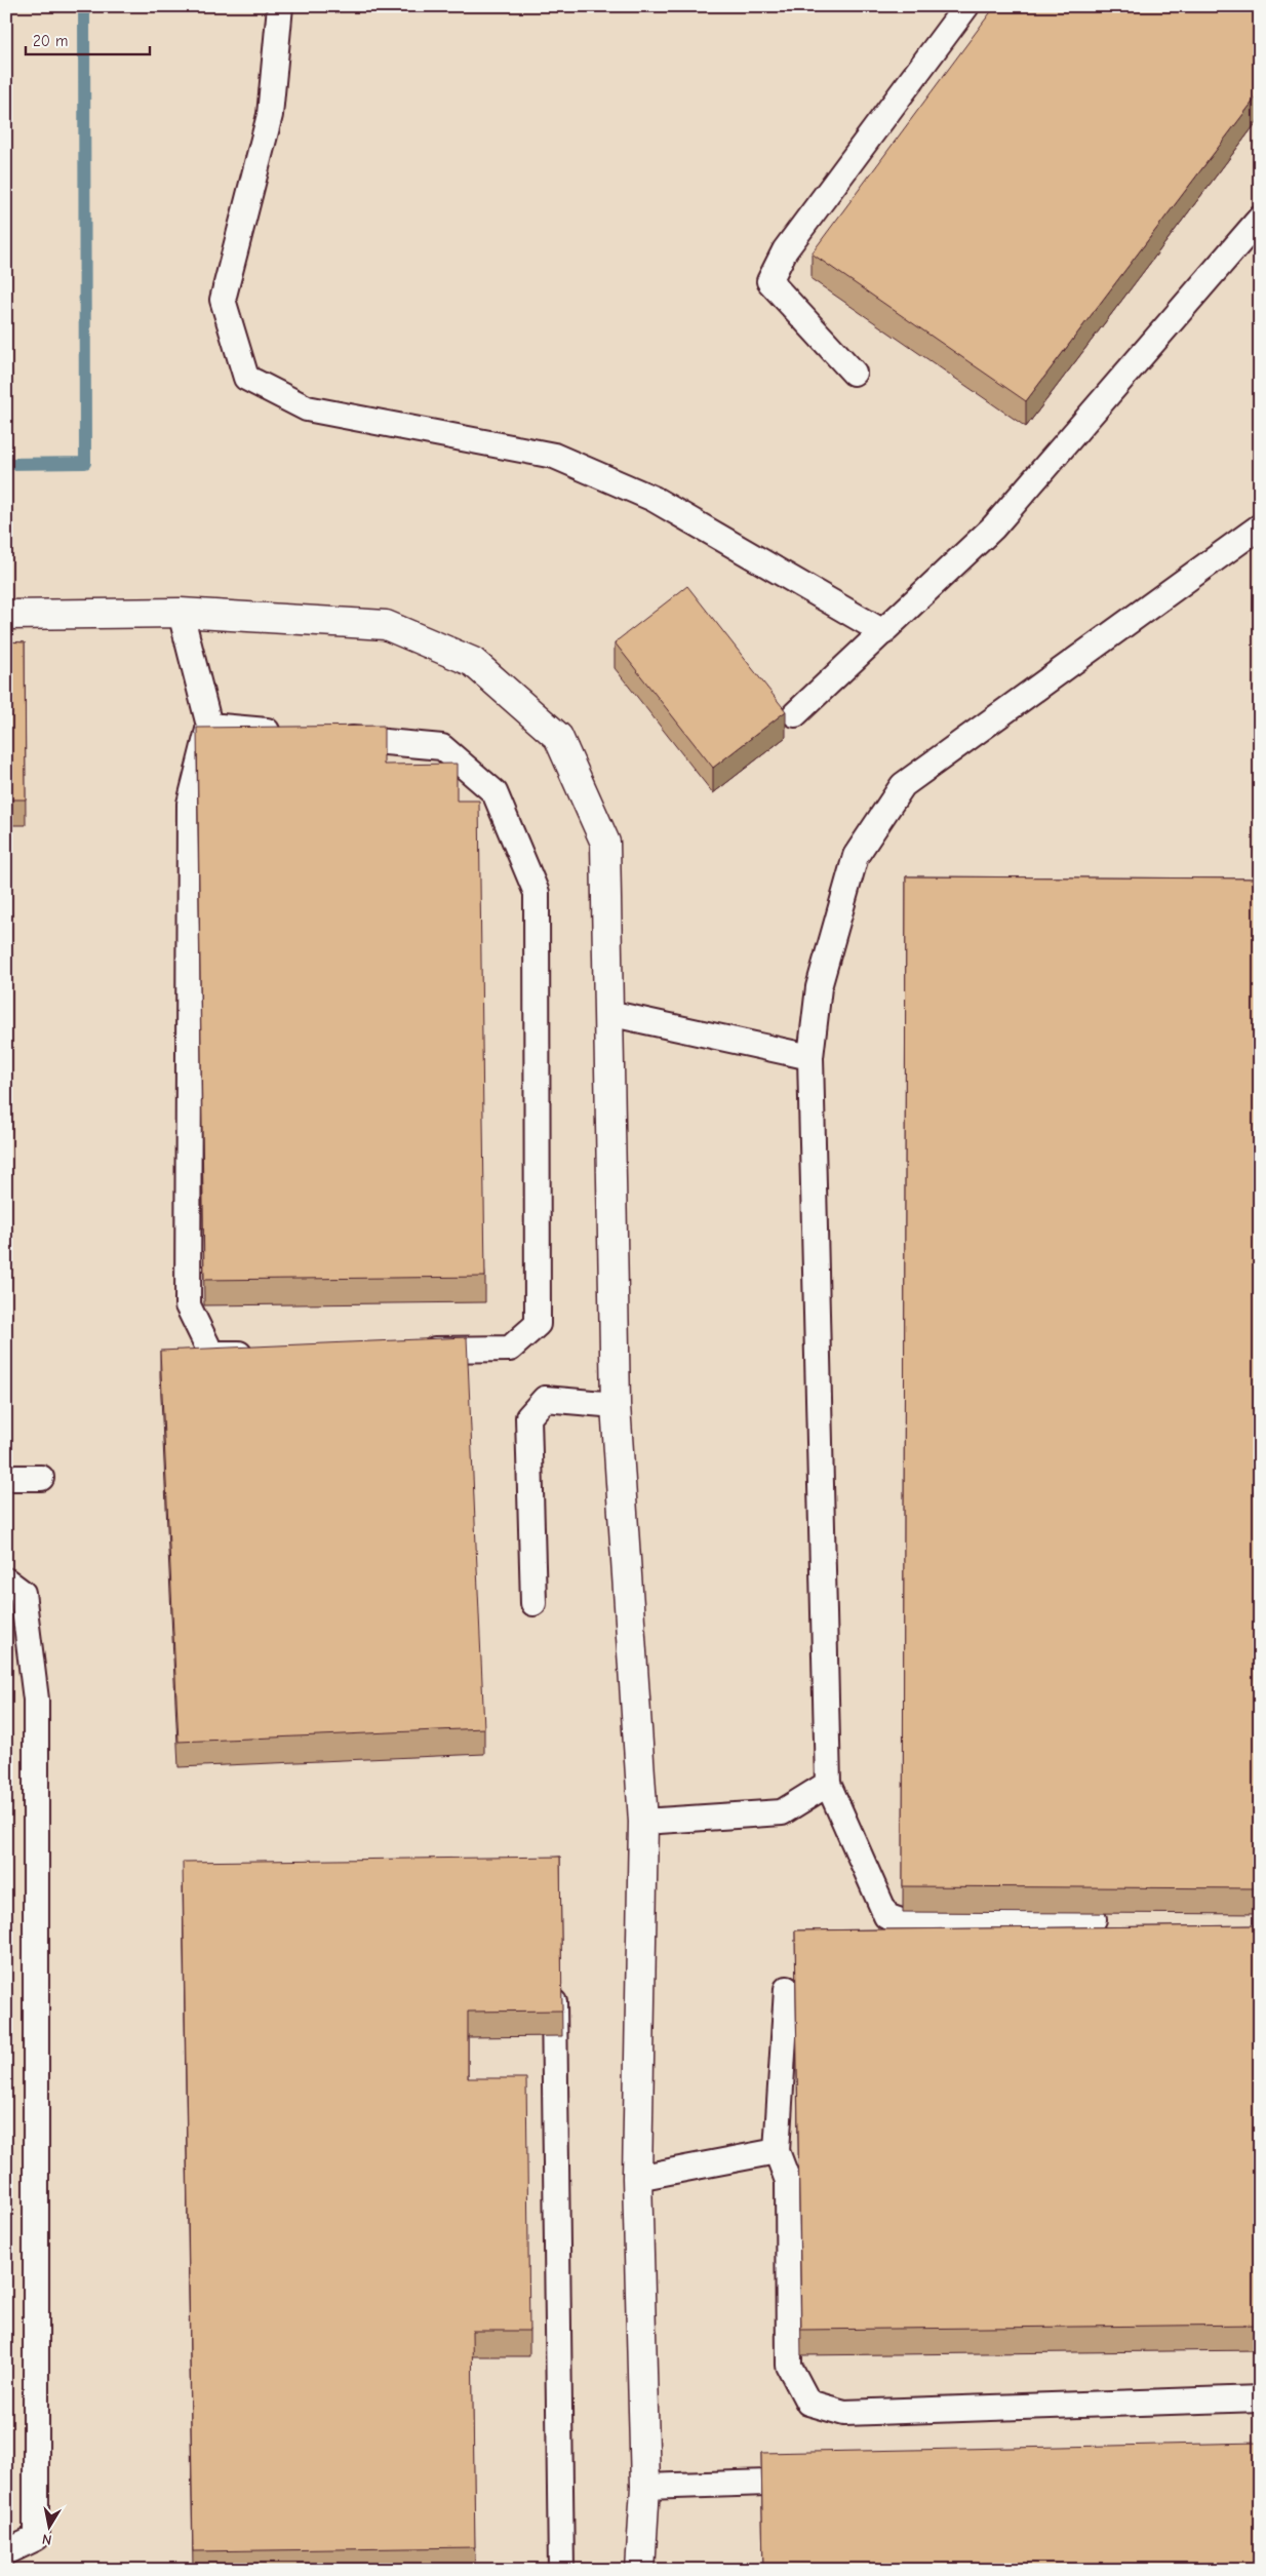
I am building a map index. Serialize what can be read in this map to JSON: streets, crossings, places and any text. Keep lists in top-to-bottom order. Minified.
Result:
{"scale_bar":"20 m","north":"bottom"}
